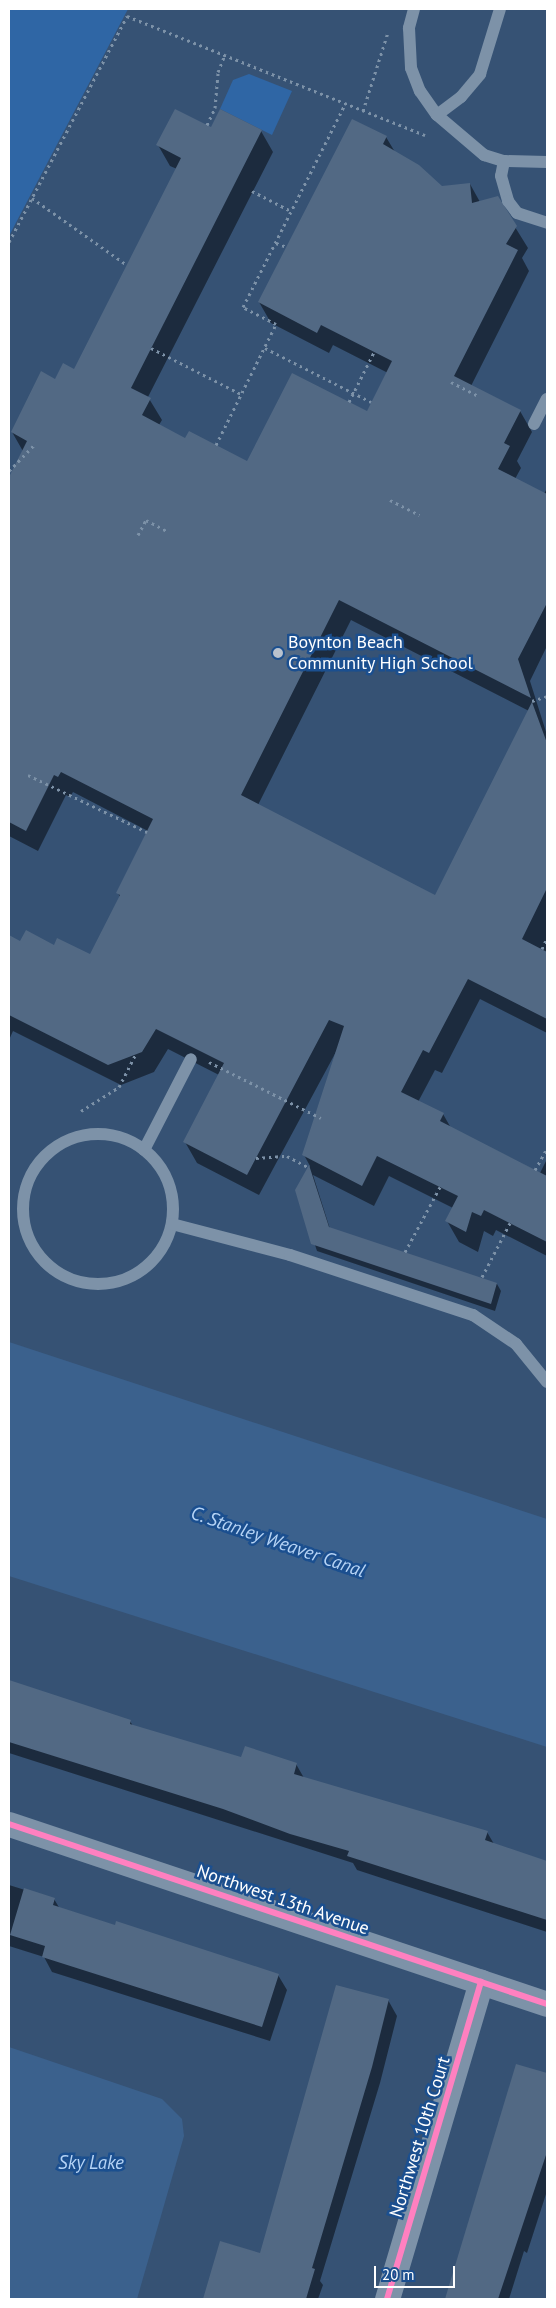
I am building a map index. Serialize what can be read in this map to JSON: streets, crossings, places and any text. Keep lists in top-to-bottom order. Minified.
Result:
{"streets":{"street":["Northwest 13th Avenue","Northwest 10th Court"]},"crossings":[["Northwest 13th Avenue","Northwest 10th Court"]],"water":["C. Stanley Weaver Canal","Sky Lake"],"places":["Boynton Beach Community High School"],"scale_bar":"20 m"}
